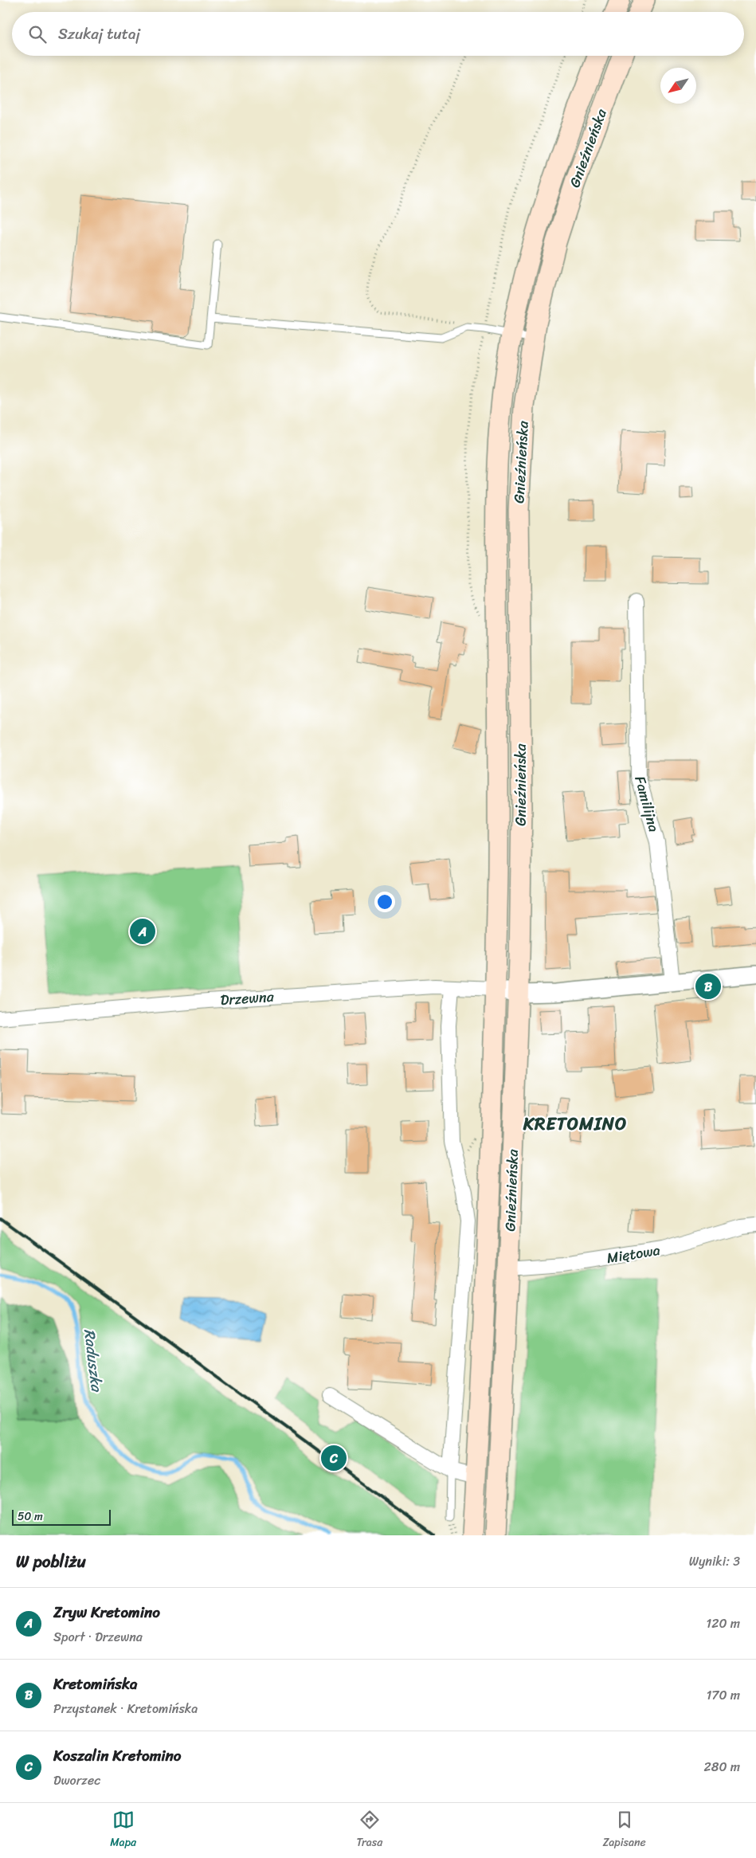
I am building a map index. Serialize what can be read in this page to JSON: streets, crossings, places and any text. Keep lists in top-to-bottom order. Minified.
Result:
{"streets":{"main road":["Gnieźnieńska"],"street":["Familijna","Drzewna","Miętowa"]},"crossings":[["Gnieźnieńska","Drzewna"],["Gnieźnieńska","Miętowa"]],"districts":["KRETOMINO"],"water":["Raduszka"],"scale_bar":"50 m","north":"bottom left","page":{"search":"Szukaj tutaj","pins":["A","B","C"],"scale":"50 m","heading":["W pobliżu","Wyniki: 3"],"list":[{"mark":"A","name":"Zryw Kretomino","note":"Sport · Drzewna","value":"120 m"},{"mark":"B","name":"Kretomińska","note":"Przystanek · Kretomińska","value":"170 m"},{"mark":"C","name":"Koszalin Kretomino","note":"Dworzec","value":"280 m"}],"nav":["Mapa","Trasa","Zapisane"]}}
